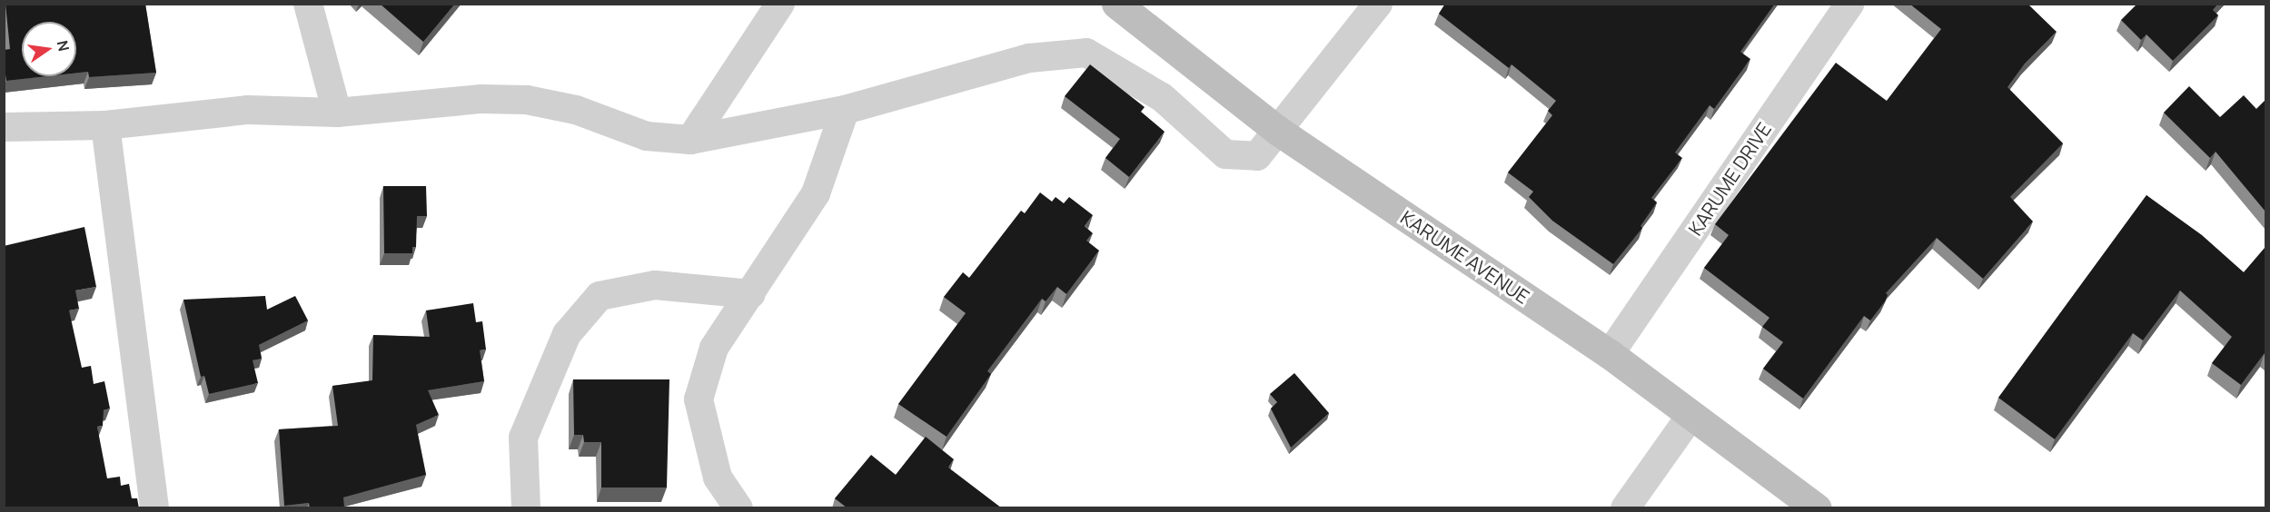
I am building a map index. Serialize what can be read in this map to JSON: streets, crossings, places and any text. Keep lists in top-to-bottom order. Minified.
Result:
{"streets":{"main road":["KARUME AVENUE"],"street":["KARUME DRIVE"]},"crossings":[["KARUME DRIVE","KARUME AVENUE"]],"north":"right"}
